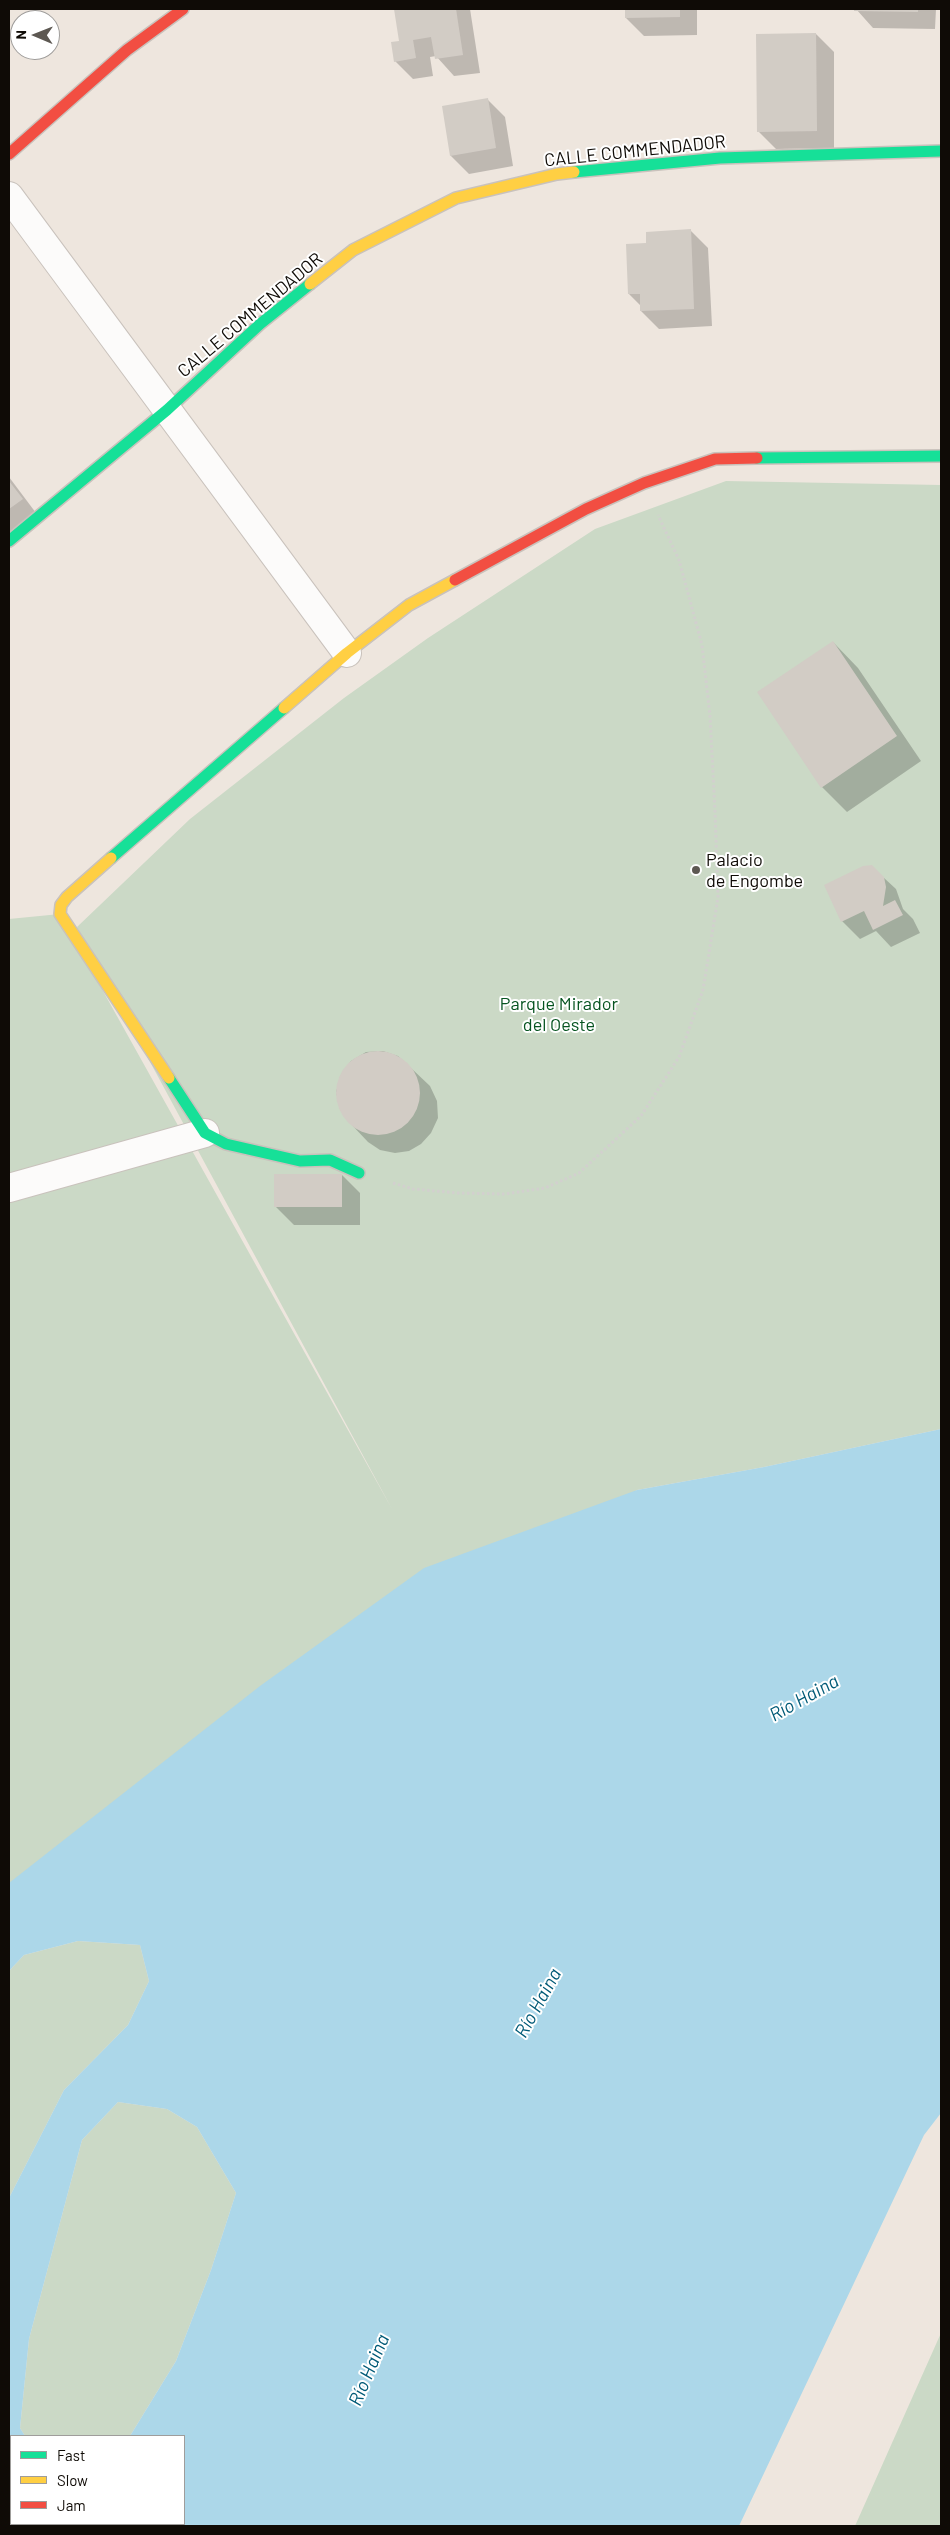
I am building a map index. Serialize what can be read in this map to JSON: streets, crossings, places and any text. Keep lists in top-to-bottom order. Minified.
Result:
{"streets":{"street":["CALLE COMMENDADOR"]},"water":["Río Haina"],"parks":["Parque Mirador del Oeste"],"places":["Palacio de Engombe"],"legend":["Fast","Slow","Jam"],"north":"left"}
